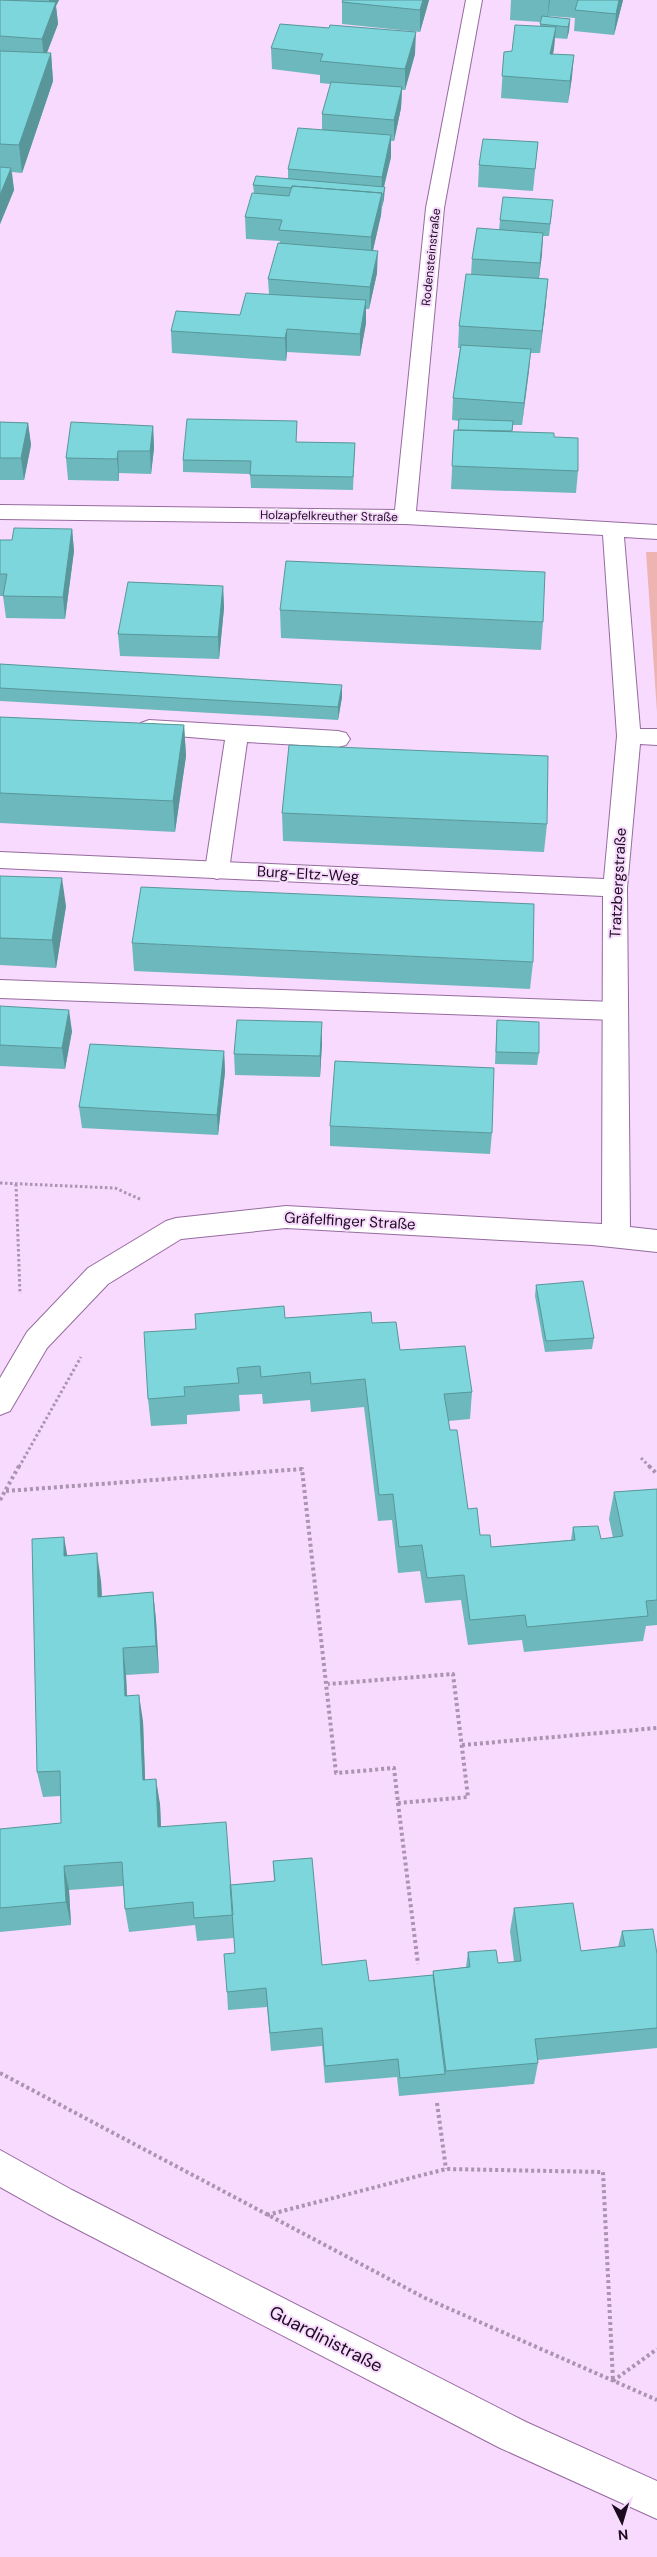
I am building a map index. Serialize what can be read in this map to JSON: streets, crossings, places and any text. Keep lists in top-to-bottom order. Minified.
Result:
{"streets":{"street":["Rodensteinstraße","Holzapfelkreuther Straße","Burg-Eltz-Weg","Tratzbergstraße","Gräfelfinger Straße","Guardinistraße"]},"crossings":[["Rodensteinstraße","Holzapfelkreuther Straße"],["Holzapfelkreuther Straße","Tratzbergstraße"],["Burg-Eltz-Weg","Tratzbergstraße"],["Tratzbergstraße","Gräfelfinger Straße"]],"north":"bottom"}
